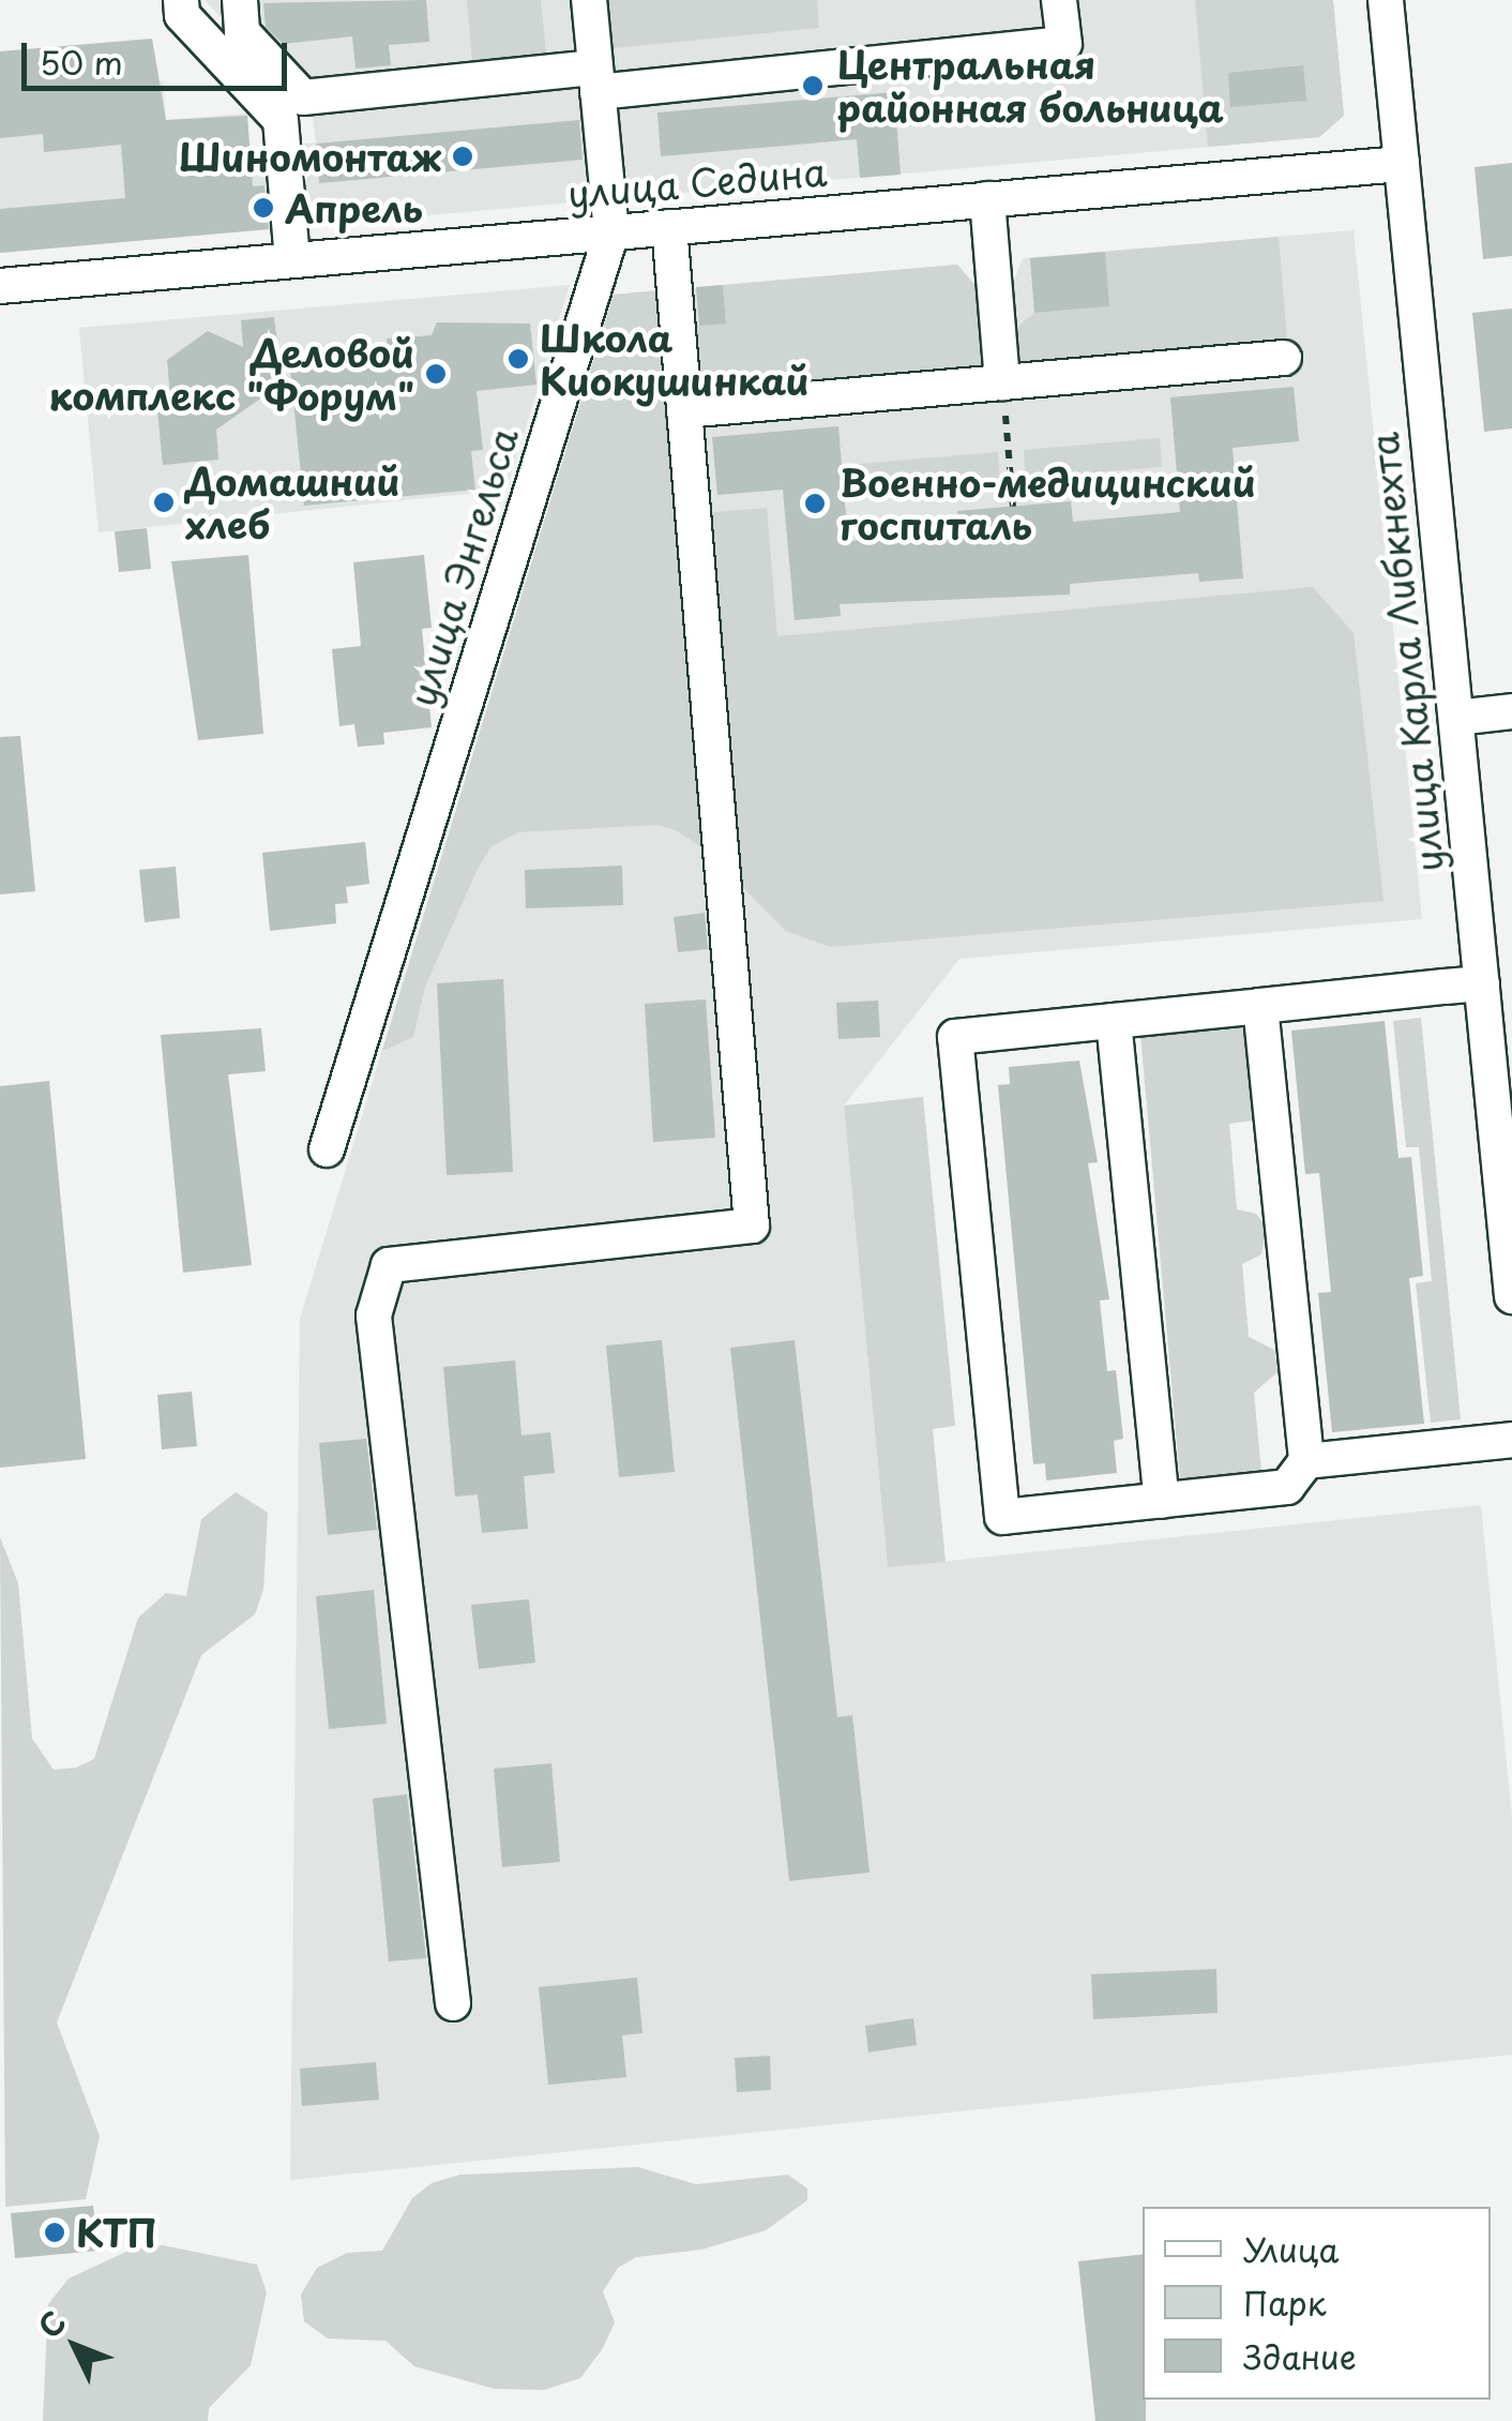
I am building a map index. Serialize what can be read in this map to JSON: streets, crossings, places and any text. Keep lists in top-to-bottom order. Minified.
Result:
{"streets":{"street":["улица Седина","улица Энгельса","улица Карла Либкнехта"]},"crossings":[["улица Седина","улица Энгельса"],["улица Седина","улица Карла Либкнехта"]],"places":["Центральная районная больница","Шиномонтаж","Апрель","Школа Киокушинкай","Деловой комплекс \"Форум\"","Домашний хлеб","Военно-медицинский госпиталь","КТП"],"legend":["Улица","Парк","Здание"],"scale_bar":"50 m","north":"top left"}
